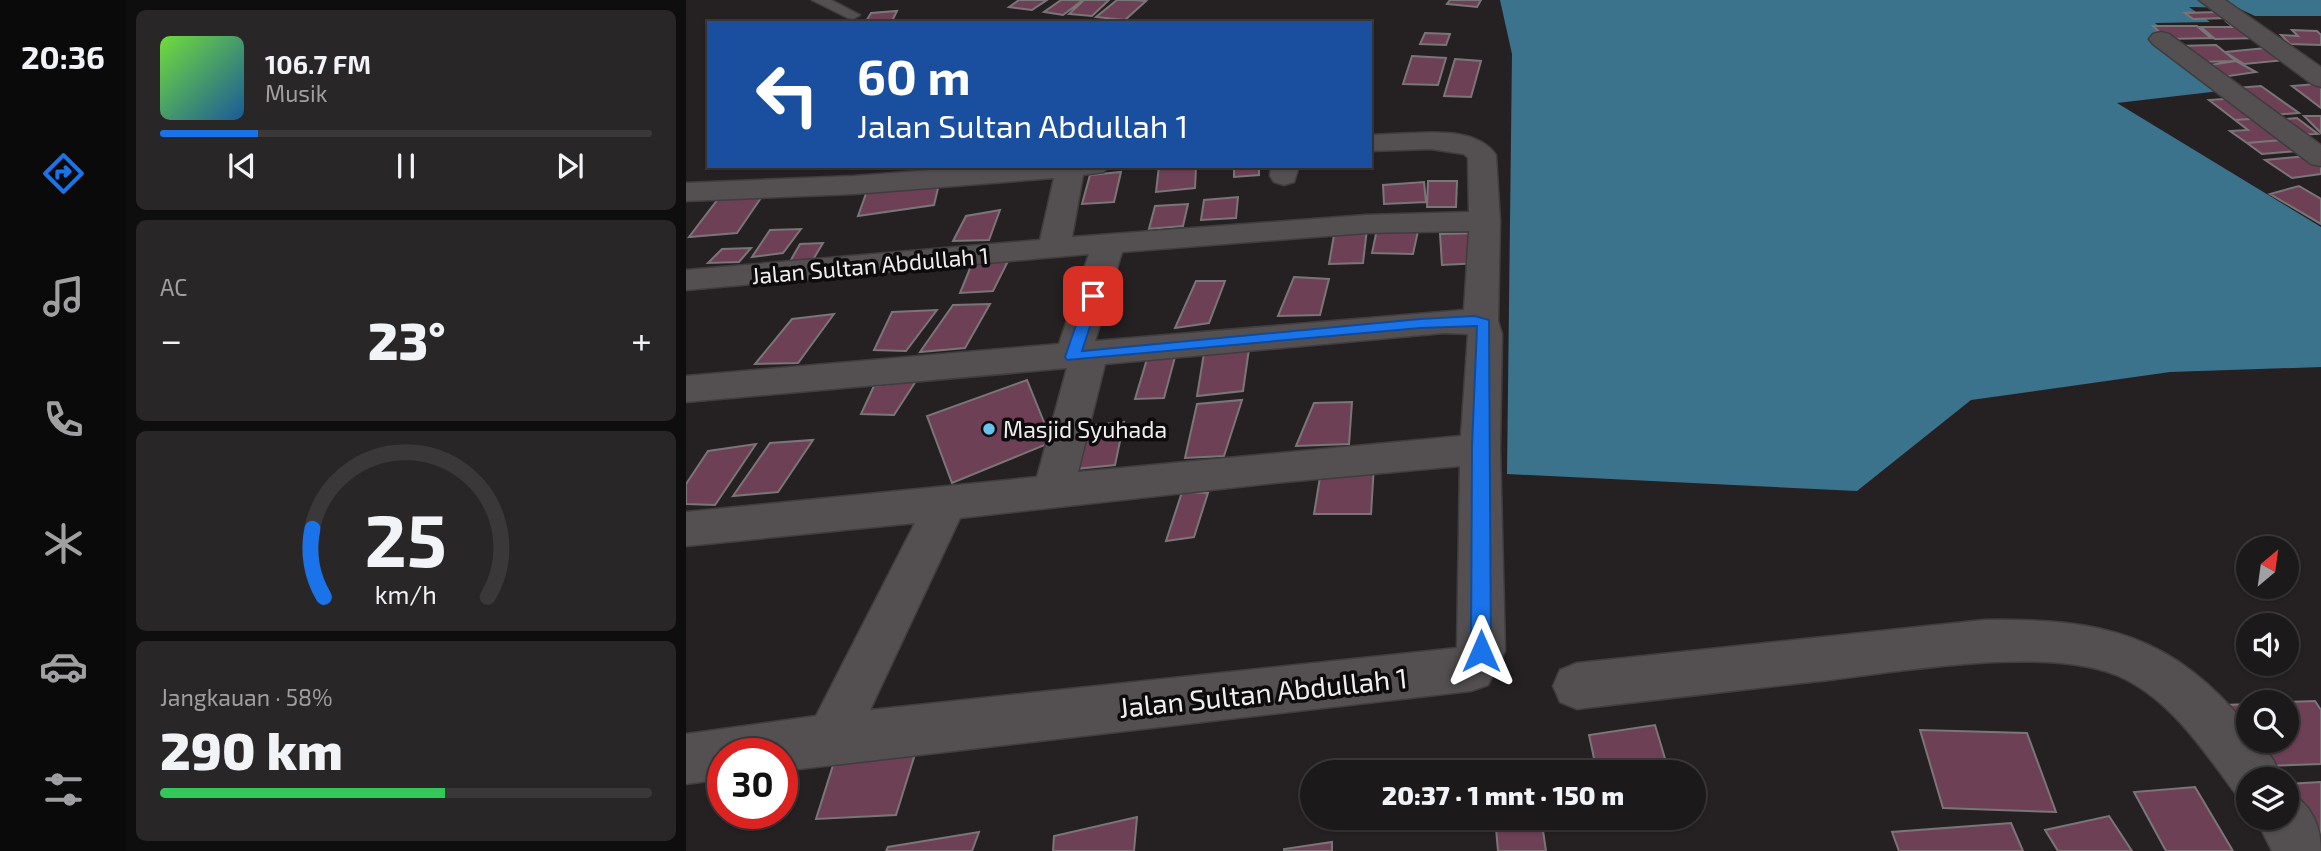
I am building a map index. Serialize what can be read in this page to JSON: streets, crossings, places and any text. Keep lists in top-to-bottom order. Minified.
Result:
{"streets":{"street":["Jalan Sultan Abdullah 1"]},"places":["Masjid Syuhada"],"north":"top right","page":{"tabs":"20:36","turn":["60 m","Jalan Sultan Abdullah 1"],"song":["106.7 FM","Musik"],"tile":["AC",["Jangkauan · 58%","290 km"]],"heat":["−","23°","+"],"limit":"30","trip":"20:37 · 1 mnt · 150 m","gauge":["25","km/h"]}}
